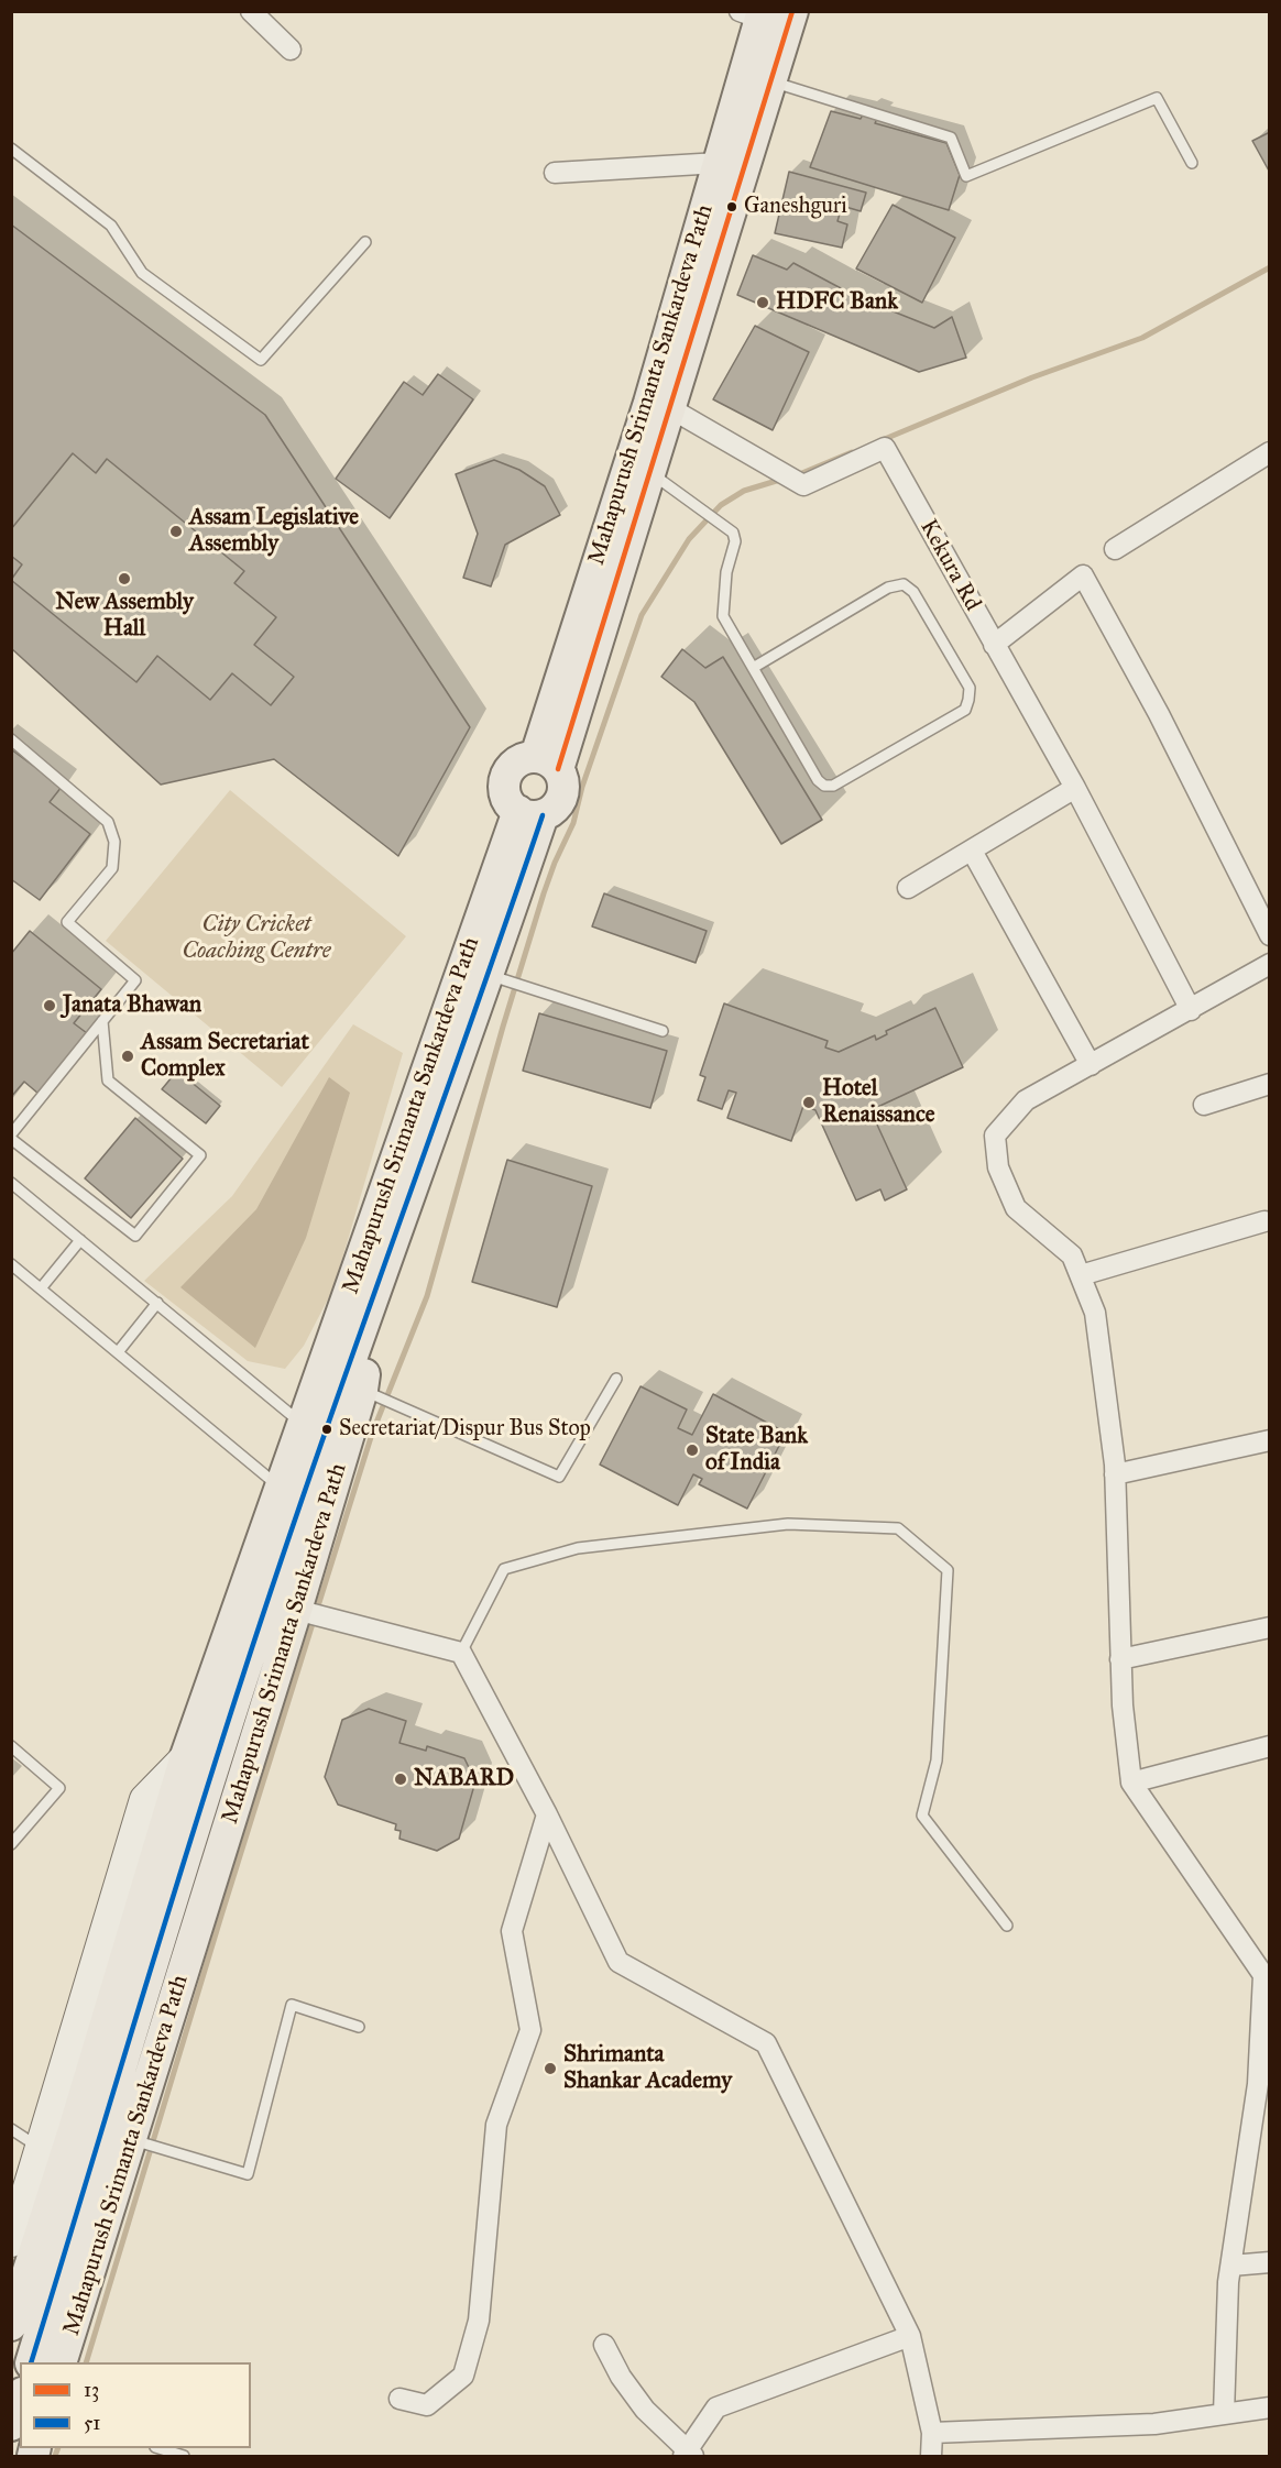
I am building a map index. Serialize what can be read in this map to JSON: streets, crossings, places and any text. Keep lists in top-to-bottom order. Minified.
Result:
{"streets":{"main road":["Mahapurush Srimanta Sankardeva Path"],"street":["Kekura Rd"]},"crossings":[["Mahapurush Srimanta Sankardeva Path","Kekura Rd"]],"parks":["City Cricket Coaching Centre"],"places":["Ganeshguri","HDFC Bank","Assam Legislative Assembly","New Assembly Hall","Janata Bhawan","Assam Secretariat Complex","Hotel Renaissance","Secretariat/Dispur Bus Stop","State Bank of India","NABARD","Shrimanta Shankar Academy"],"lines":["transit line 13","transit line 51"],"legend":["13","51"]}
